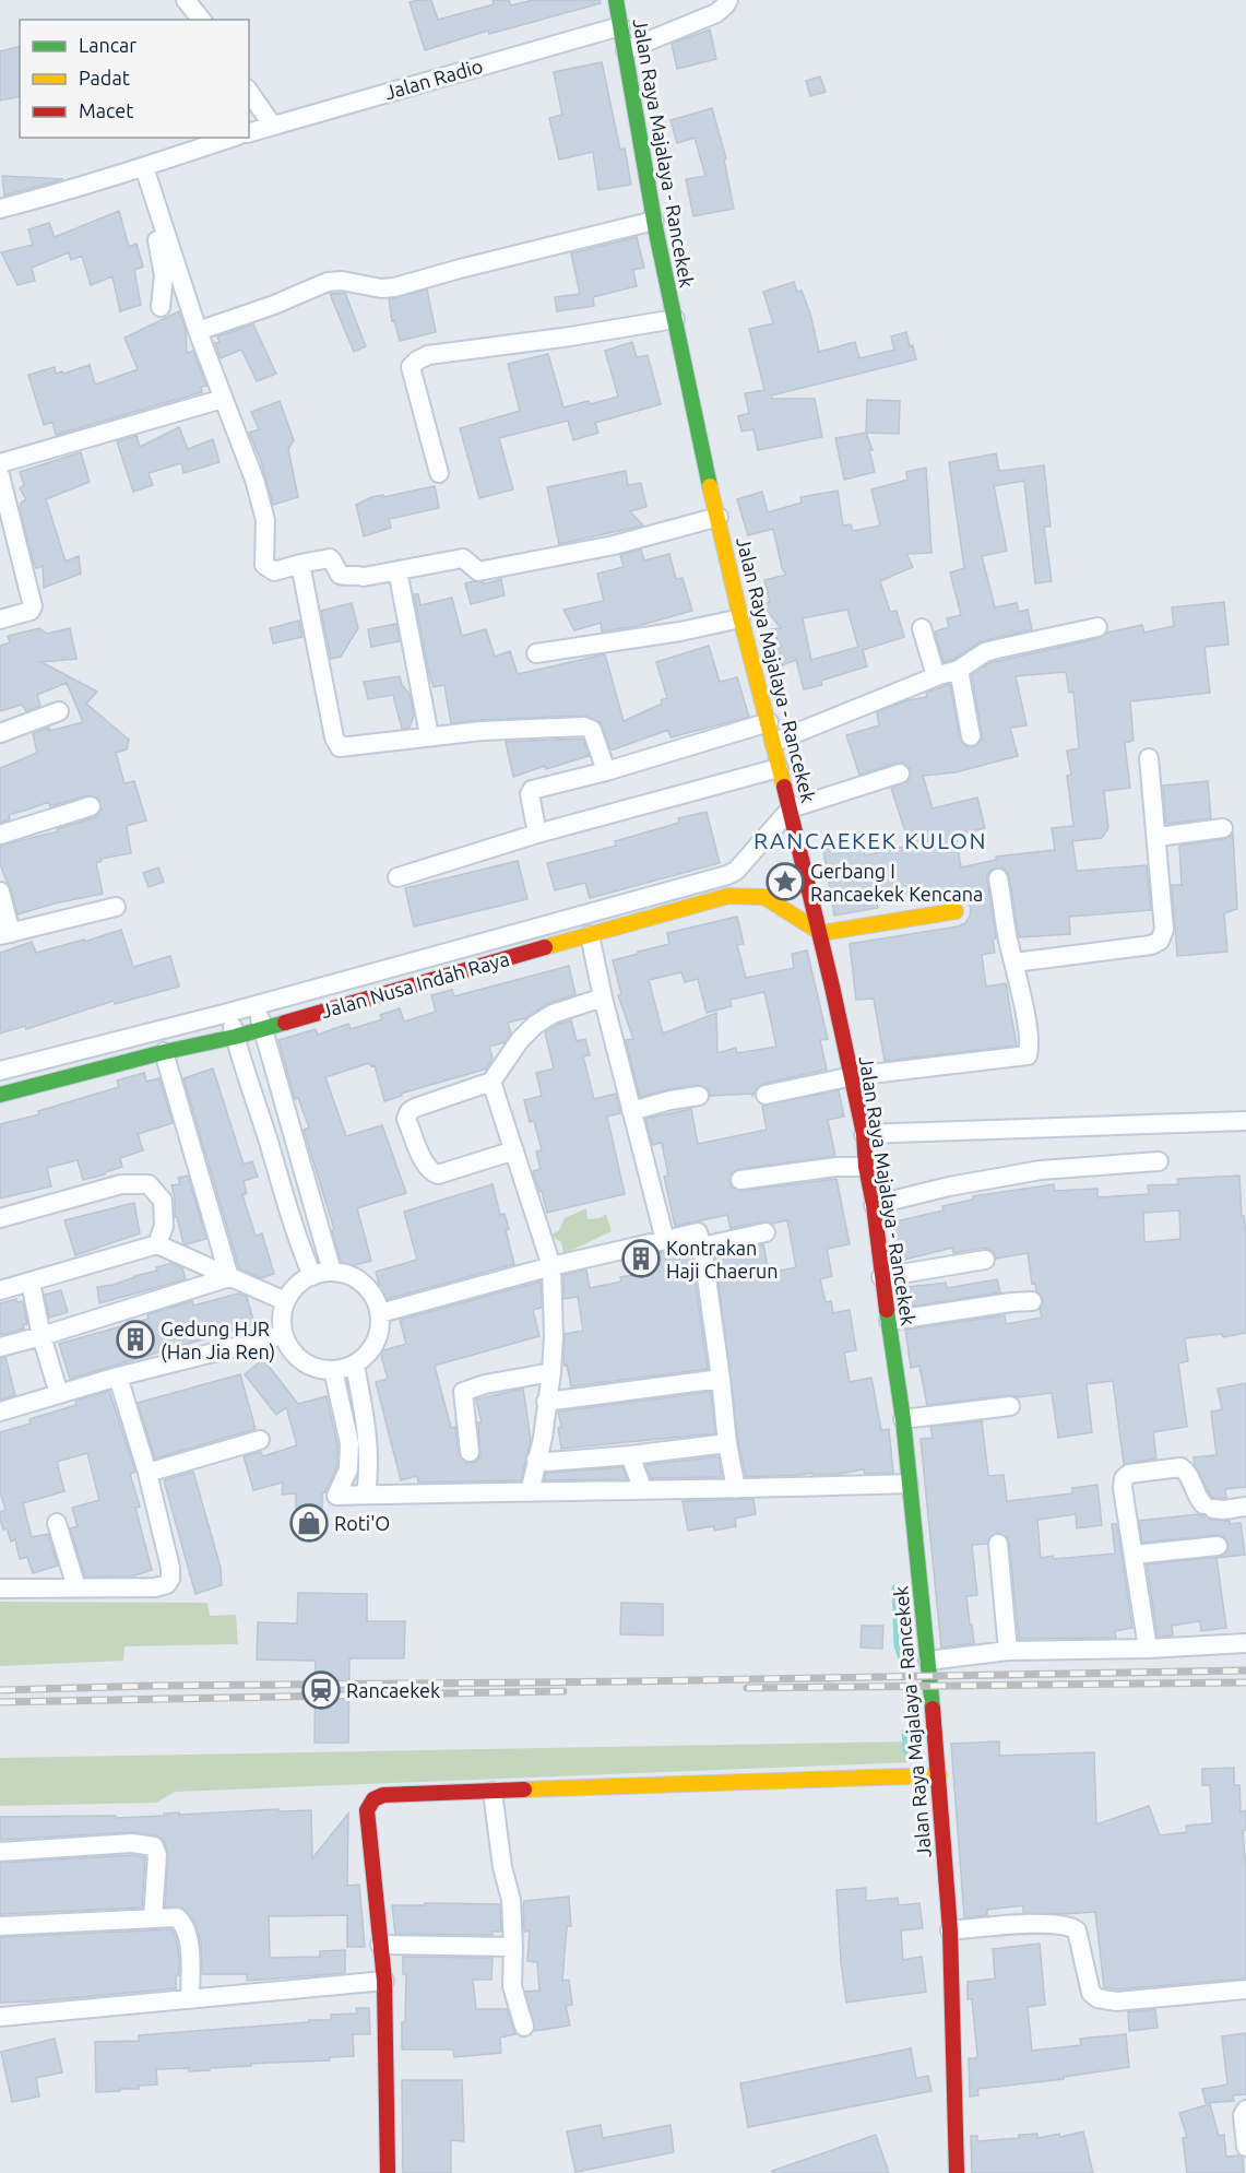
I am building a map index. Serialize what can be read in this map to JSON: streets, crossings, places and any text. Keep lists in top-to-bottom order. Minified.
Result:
{"streets":{"main road":["Jalan Raya Majalaya - Rancekek","Jalan Nusa Indah Raya"],"street":["Jalan Radio"]},"crossings":[["Jalan Radio","Jalan Raya Majalaya - Rancekek"],["Jalan Raya Majalaya - Rancekek","Jalan Nusa Indah Raya"]],"districts":["RANCAEKEK KULON"],"places":{"place":["Gerbang I Rancaekek Kencana"],"building":["Kontrakan Haji Chaerun","Gedung HJR (Han Jia Ren)"],"shop":["Roti'O"],"station":["Rancaekek"]},"legend":["Lancar","Padat","Macet"]}
